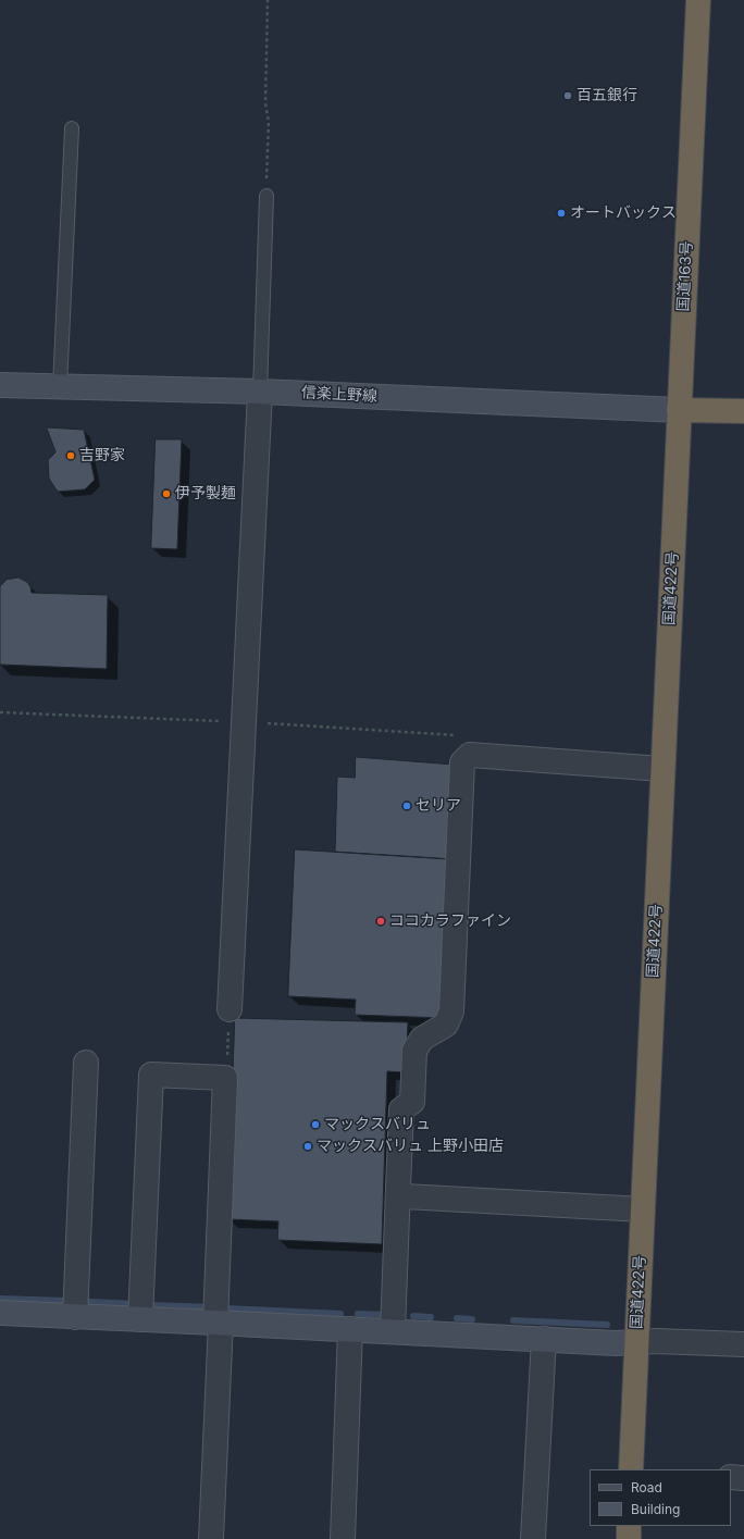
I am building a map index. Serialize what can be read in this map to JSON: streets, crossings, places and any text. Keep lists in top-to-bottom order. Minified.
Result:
{"streets":{"highway":["国道163号","国道422号"],"main road":["信楽上野線"]},"crossings":[["国道163号","信楽上野線"],["国道163号","国道422号"],["信楽上野線","国道422号"]],"places":["百五銀行","オートバックス","吉野家","伊予製麺","セリア","ココカラファイン","マックスバリュ","マックスバリュ 上野小田店"],"legend":["Road","Building"]}
